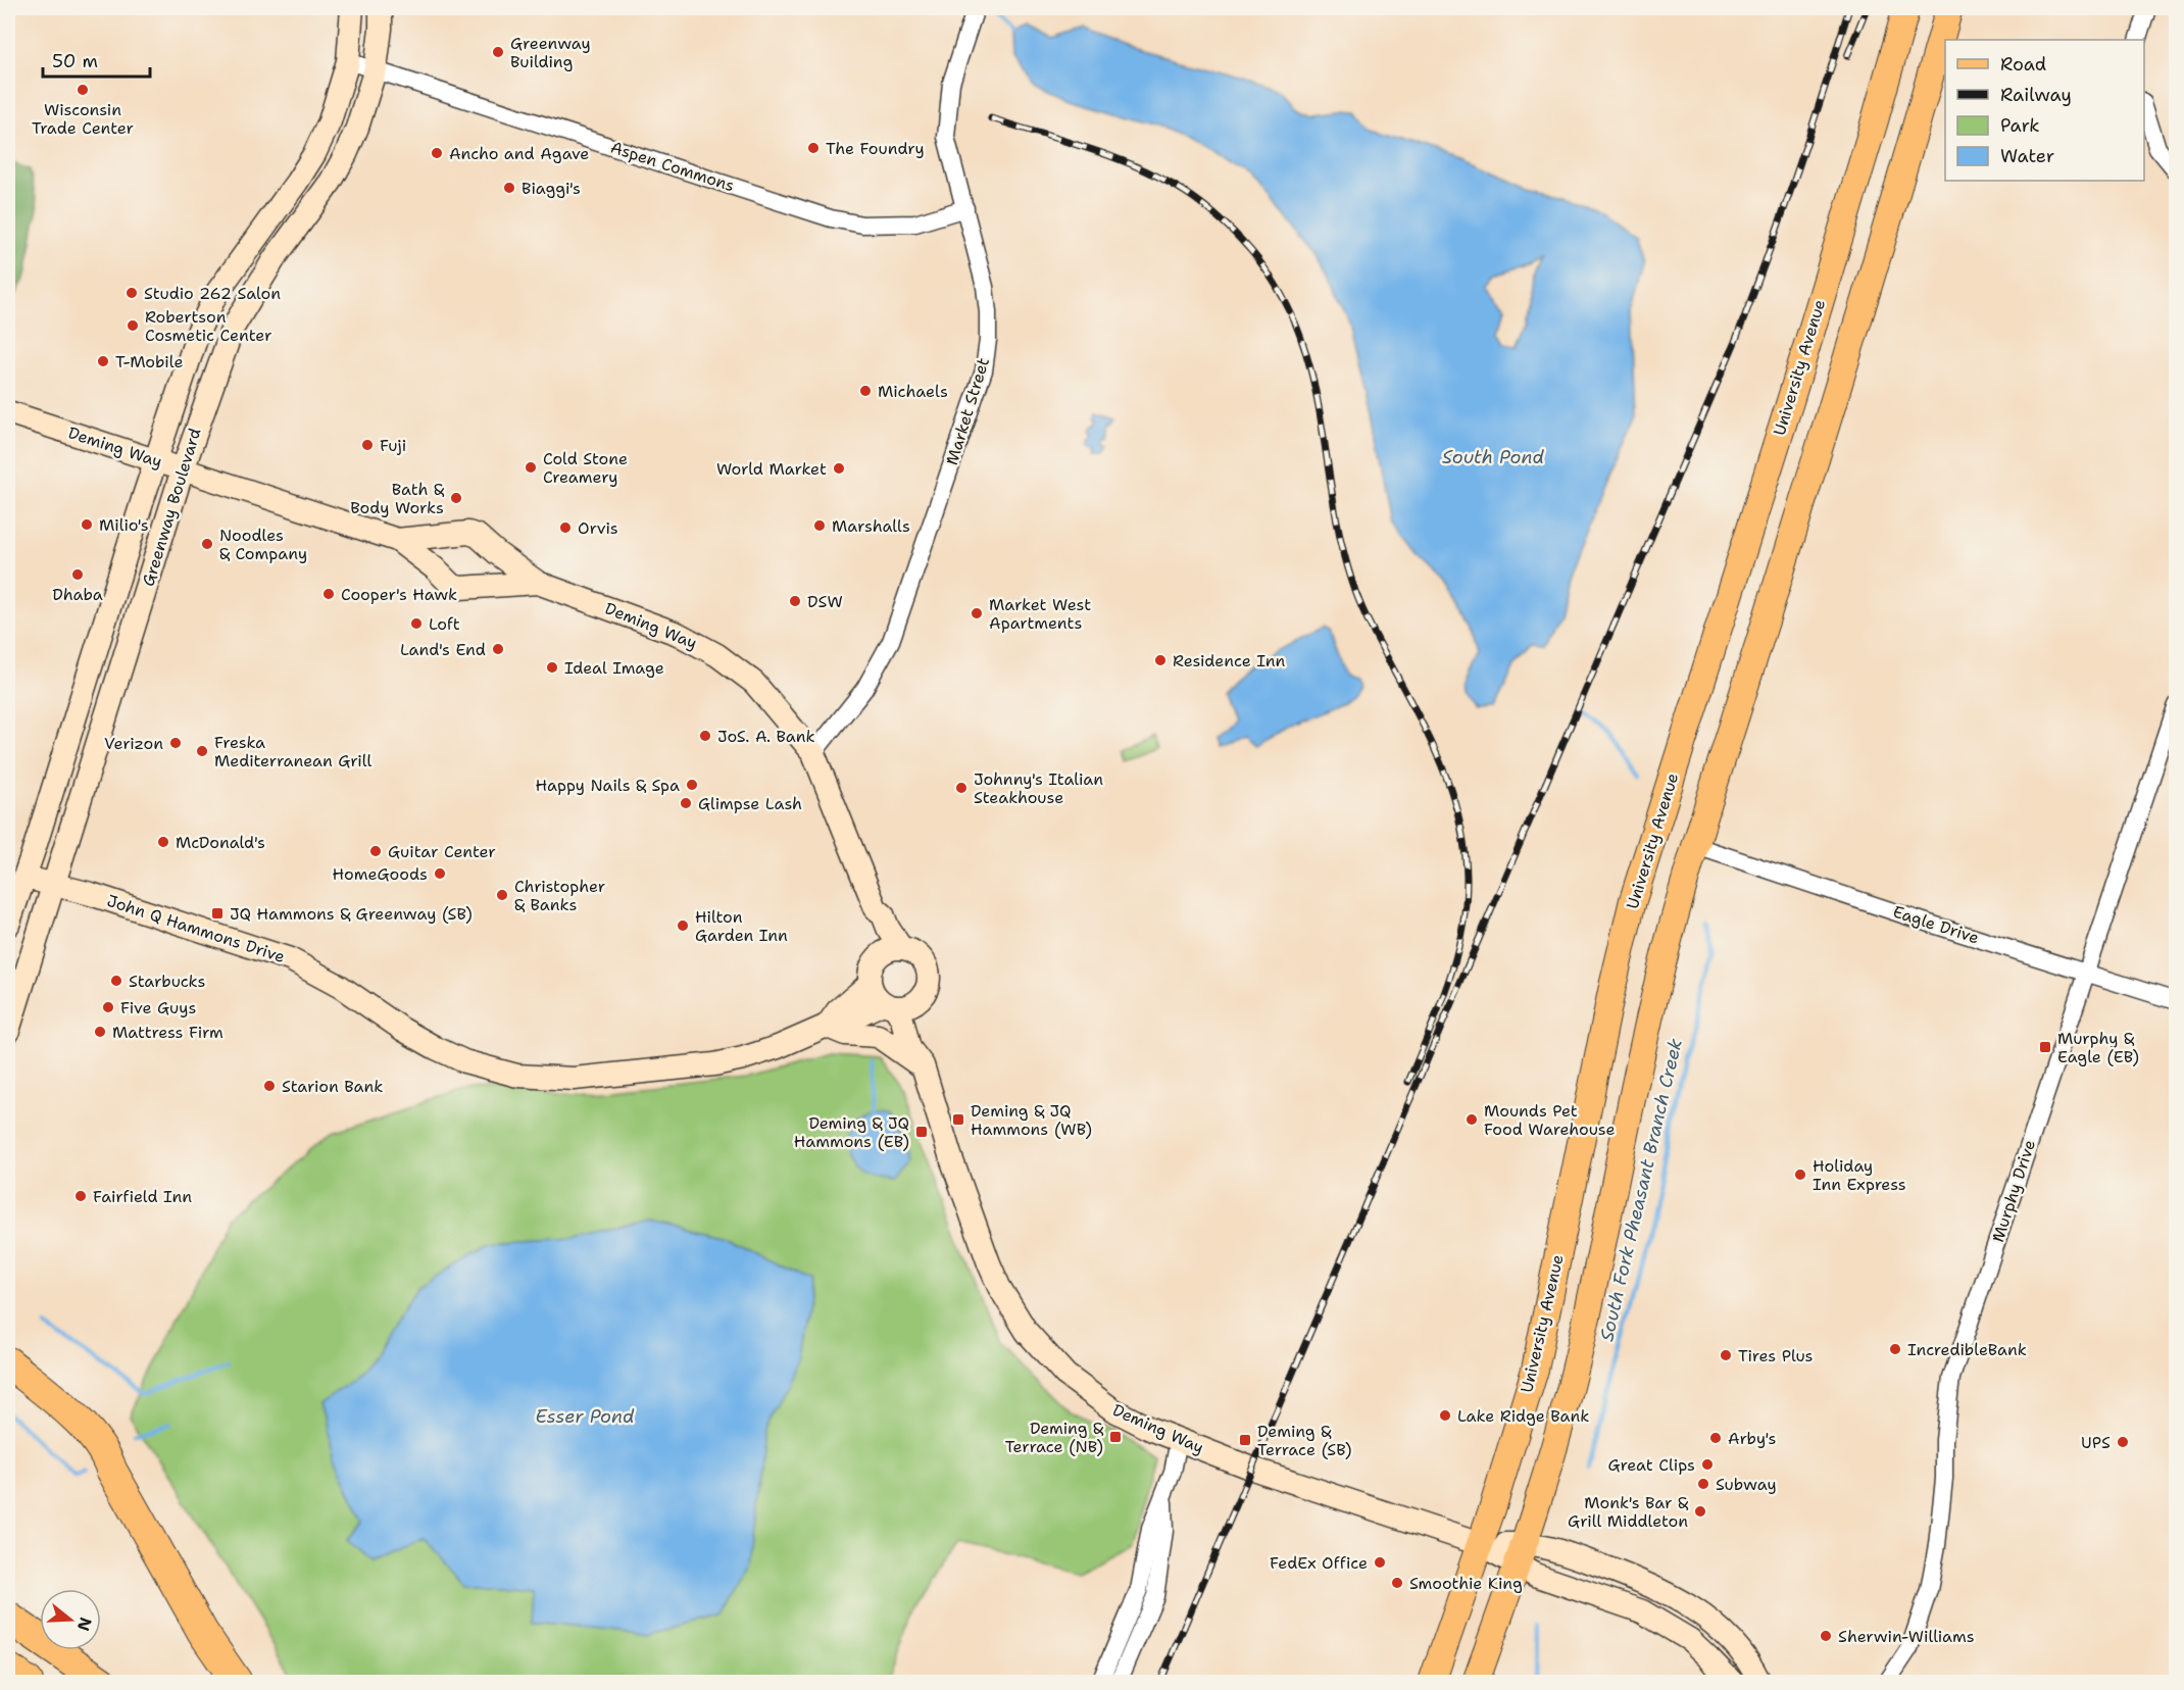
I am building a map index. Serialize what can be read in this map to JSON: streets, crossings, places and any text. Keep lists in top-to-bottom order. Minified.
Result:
{"streets":{"main road":["University Avenue"],"street":["Aspen Commons","Market Street","Deming Way","Greenway Boulevard","Eagle Drive","John Q Hammons Drive","Murphy Drive"]},"crossings":[["Aspen Commons","Market Street"],["Aspen Commons","Greenway Boulevard"],["University Avenue","Deming Way"],["Market Street","Deming Way"],["Deming Way","Greenway Boulevard"],["Deming Way","John Q Hammons Drive"],["Greenway Boulevard","John Q Hammons Drive"],["Eagle Drive","Murphy Drive"]],"water":["South Pond","South Fork Pheasant Branch Creek","Esser Pond"],"places":{"other":["Greenway Building","Wisconsin Trade Center","The Foundry","Ancho and Agave","Biaggi's","Studio 262 Salon","Robertson Cosmetic Center","T-Mobile","Michaels","Fuji","Cold Stone Creamery","World Market","Bath & Body Works","Milio's","Marshalls","Orvis","Noodles & Company","Dhaba","Cooper's Hawk","DSW","Market West Apartments","Loft","Land's End","Residence Inn","Ideal Image","JoS. A. Bank","Verizon","Freska Mediterranean Grill","Happy Nails & Spa","Johnny's Italian Steakhouse","Glimpse Lash","McDonald's","Guitar Center","HomeGoods","Christopher & Banks","Hilton Garden Inn","Starbucks","Five Guys","Mattress Firm","Starion Bank","Mounds Pet Food Warehouse","Holiday Inn Express","Fairfield Inn","IncredibleBank","Tires Plus","Lake Ridge Bank","Arby's","UPS","Great Clips","Subway","Monk's Bar & Grill Middleton","FedEx Office","Smoothie King","Sherwin-Williams"],"transit":["JQ Hammons & Greenway (SB)","Murphy & Eagle (EB)","Deming & JQ Hammons (WB)","Deming & JQ Hammons (EB)","Deming & Terrace (NB)","Deming & Terrace (SB)"]},"legend":["Road","Railway","Park","Water"],"scale_bar":"50 m","north":"right"}
